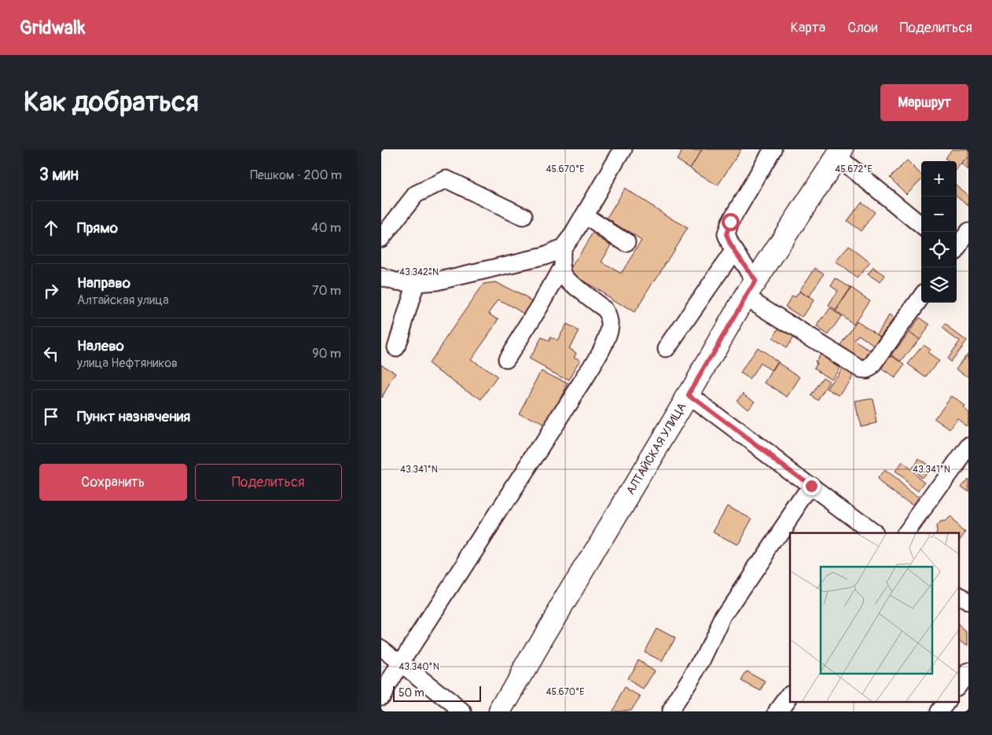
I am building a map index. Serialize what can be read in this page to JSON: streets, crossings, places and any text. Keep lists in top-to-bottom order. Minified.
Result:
{"streets":{"main road":["АЛТАЙСКАЯ УЛИЦА"]},"scale_bar":"50 m","page":{"header":"Gridwalk","nav":["Карта","Слои","Поделиться"],"buttons":["Маршрут",["Сохранить","Поделиться"]],"title":"Как добраться","heading":["3 мин","Пешком · 200 m"],"map_buttons":["+","−"],"list":[["Прямо","40 m"],["Направо","Алтайская улица","70 m"],["Налево","улица Нефтяников","90 m"],"Пункт назначения"],"scale":"50 m"},"coordinates":["45.670°E","45.672°E","43.342°N","43.341°N","43.340°N"]}
